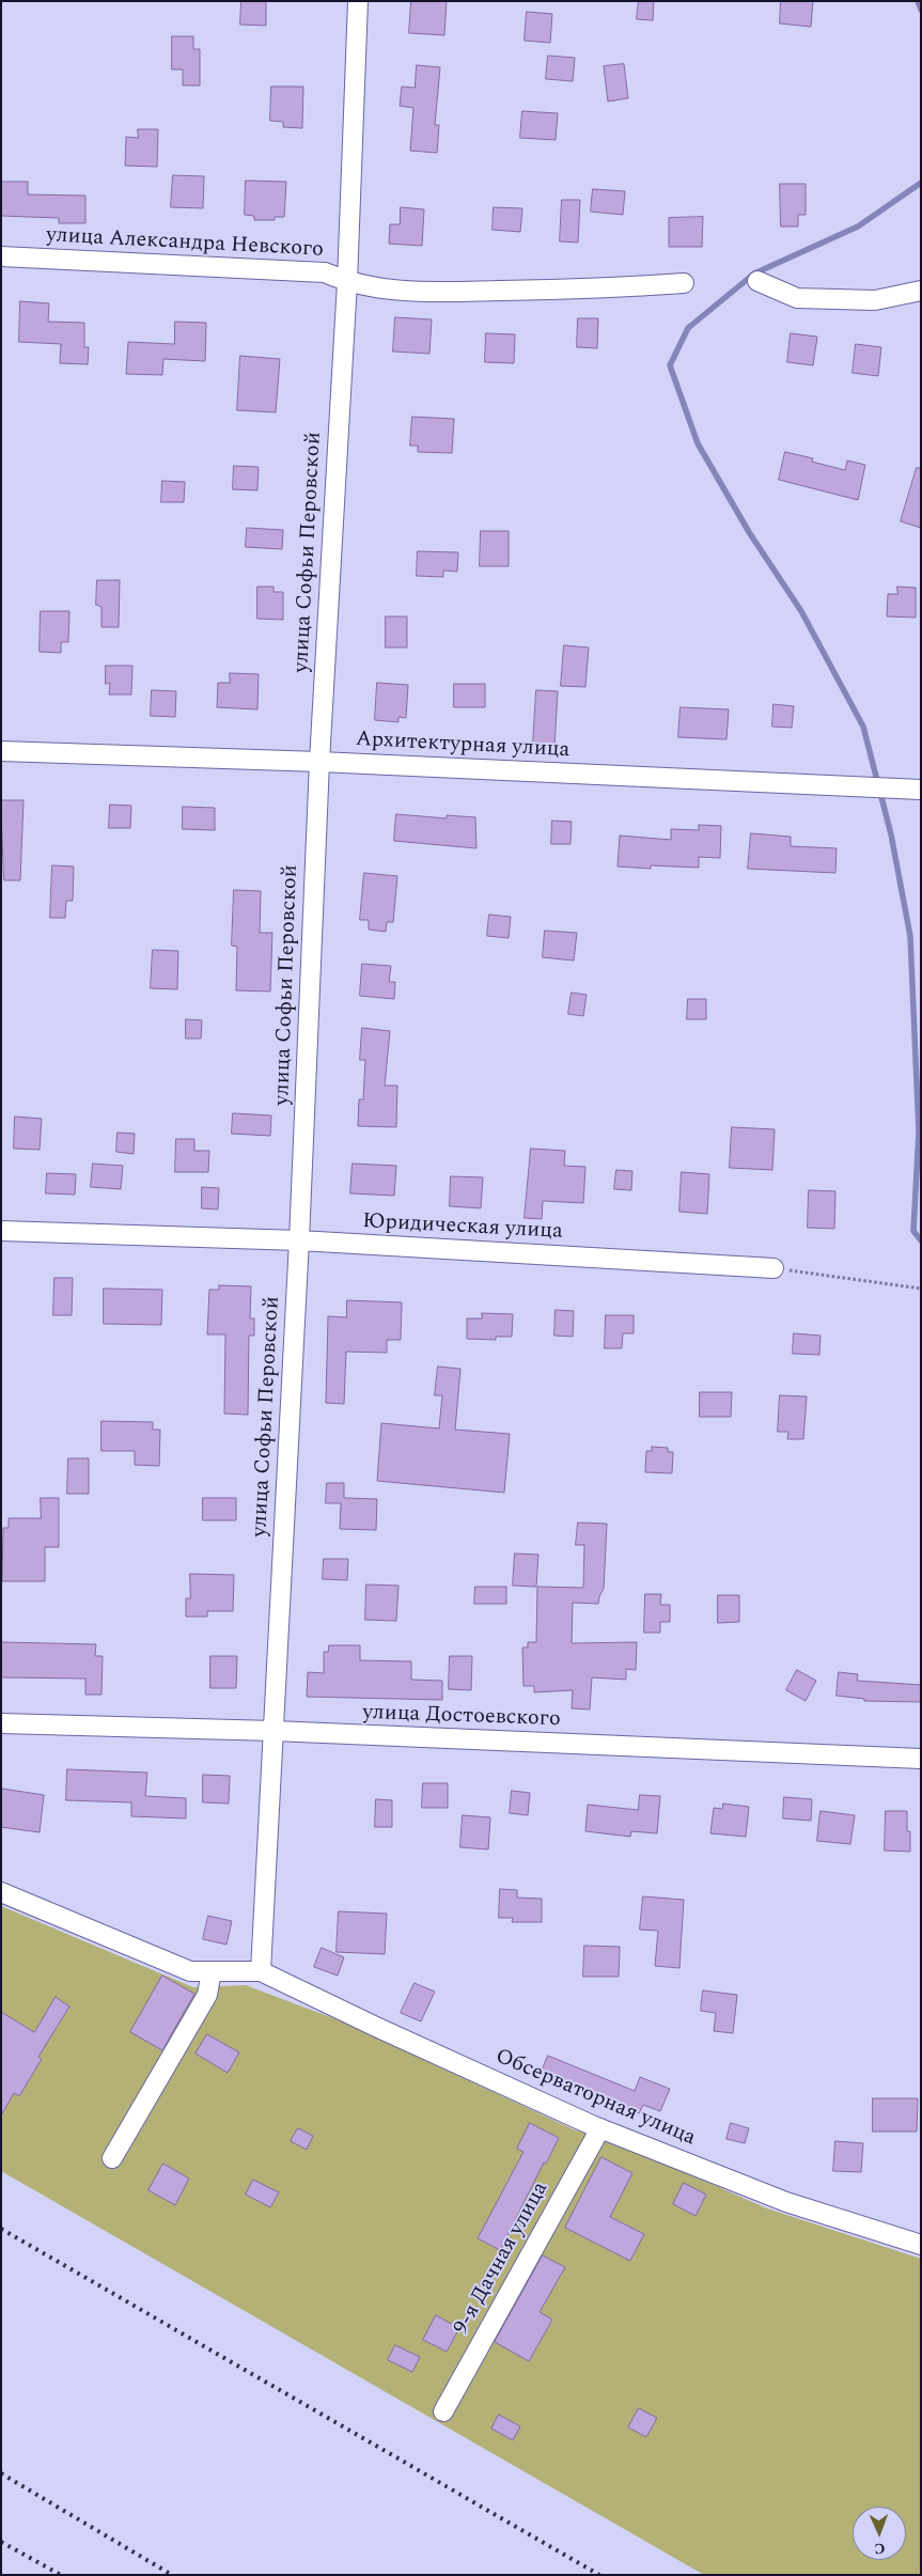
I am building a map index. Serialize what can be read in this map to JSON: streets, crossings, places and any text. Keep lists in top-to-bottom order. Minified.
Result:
{"streets":{"street":["улица Александра Невского","улица Софьи Перовской","Архитектурная улица","Юридическая улица","улица Достоевского","Обсерваторная улица","9-я Дачная улица"]},"crossings":[["улица Александра Невского","улица Софьи Перовской"],["улица Софьи Перовской","Архитектурная улица"],["улица Софьи Перовской","Юридическая улица"],["улица Софьи Перовской","улица Достоевского"],["улица Софьи Перовской","Обсерваторная улица"],["Обсерваторная улица","9-я Дачная улица"]],"north":"bottom"}
